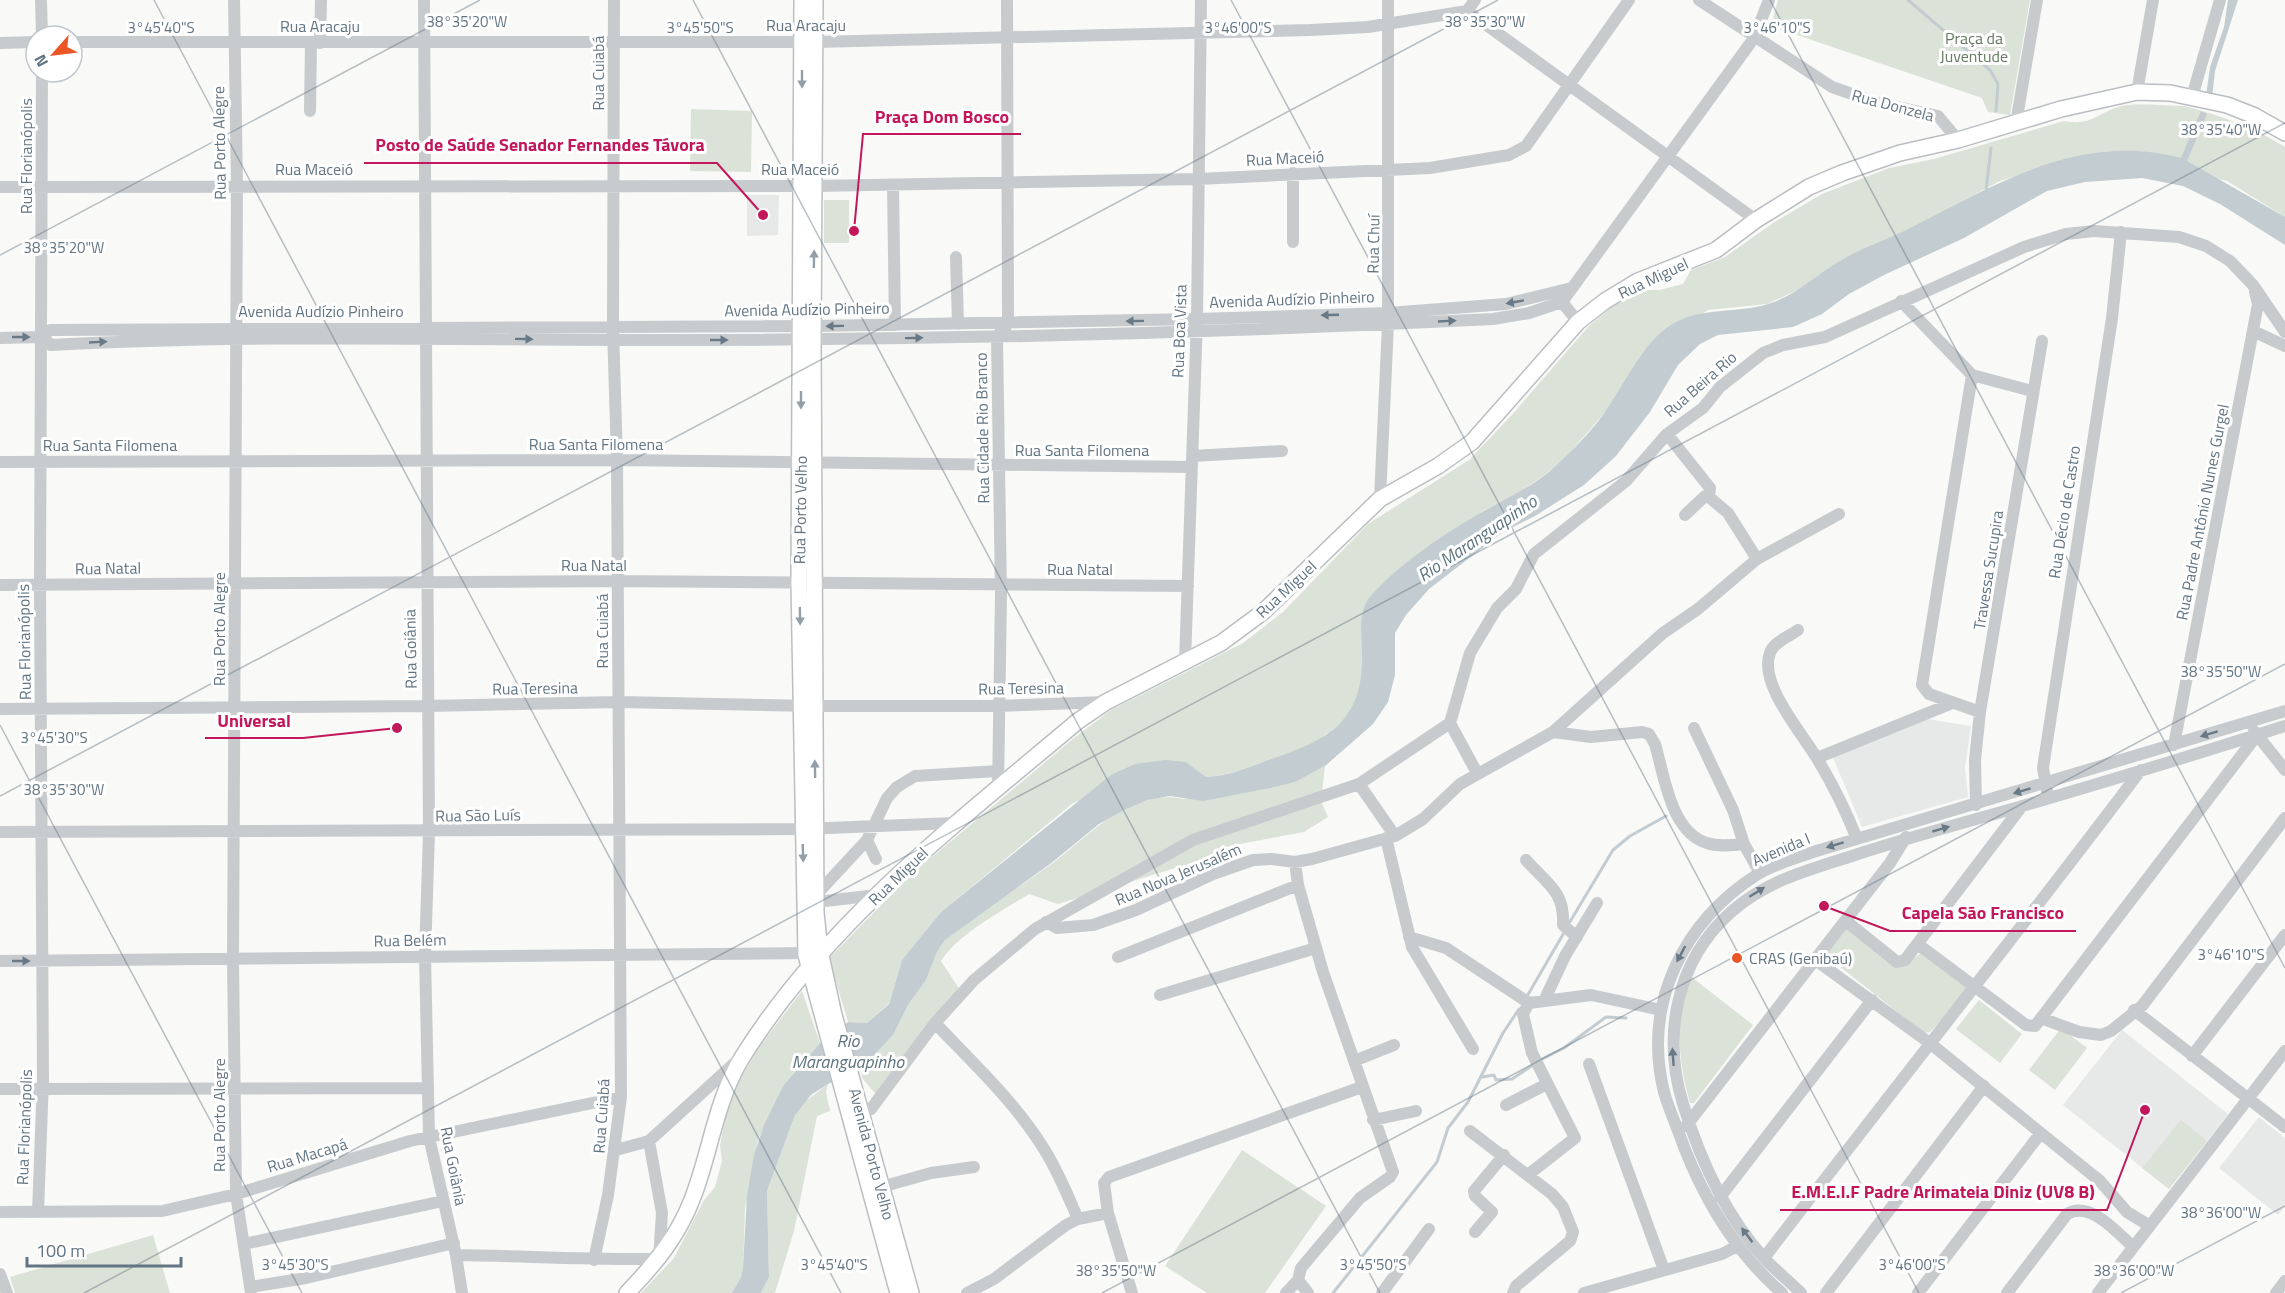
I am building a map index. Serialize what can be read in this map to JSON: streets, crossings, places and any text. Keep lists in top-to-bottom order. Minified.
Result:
{"streets":{"main road":["Rua Miguel","Rua Porto Velho","Avenida Porto Velho"],"street":["Rua Aracaju","Rua Cuiabá","Rua Donzela","Rua Porto Alegre","Rua Florianópolis","Rua Maceió","Rua Chuí","Avenida Audízio Pinheiro","Rua Boa Vista","Rua Beira Rio","Rua Cidade Rio Branco","Rua Santa Filomena","Rua Décio de Castro","Rua Padre Antônio Nunes Gurgel","Rua Natal","Travessa Sucupira","Rua Goiânia","Rua Teresina","Rua São Luís","Avenida I","Rua Nova Jerusalém","Rua Belém","Rua Macapá"]},"crossings":[["Rua Aracaju","Rua Cuiabá"],["Rua Aracaju","Rua Porto Alegre"],["Rua Aracaju","Rua Chuí"],["Rua Aracaju","Rua Boa Vista"],["Rua Aracaju","Rua Porto Velho"],["Rua Aracaju","Rua Goiânia"],["Rua Cuiabá","Rua Maceió"],["Rua Cuiabá","Rua Miguel"],["Rua Cuiabá","Avenida Audízio Pinheiro"],["Rua Cuiabá","Rua Santa Filomena"],["Rua Cuiabá","Rua Natal"],["Rua Cuiabá","Rua Teresina"],["Rua Cuiabá","Rua São Luís"],["Rua Cuiabá","Rua Belém"],["Rua Cuiabá","Rua Macapá"],["Rua Donzela","Rua Miguel"],["Rua Porto Alegre","Rua Maceió"],["Rua Porto Alegre","Avenida Audízio Pinheiro"],["Rua Porto Alegre","Rua Santa Filomena"],["Rua Porto Alegre","Rua Natal"],["Rua Porto Alegre","Rua Teresina"],["Rua Porto Alegre","Rua São Luís"],["Rua Porto Alegre","Rua Belém"],["Rua Porto Alegre","Rua Macapá"],["Rua Florianópolis","Rua Maceió"],["Rua Florianópolis","Avenida Audízio Pinheiro"],["Rua Florianópolis","Rua Santa Filomena"],["Rua Florianópolis","Rua Natal"],["Rua Florianópolis","Rua Teresina"],["Rua Florianópolis","Rua São Luís"],["Rua Florianópolis","Rua Belém"],["Rua Florianópolis","Rua Macapá"],["Rua Maceió","Rua Chuí"],["Rua Maceió","Rua Boa Vista"],["Rua Maceió","Rua Porto Velho"],["Rua Maceió","Rua Goiânia"],["Rua Chuí","Rua Miguel"],["Rua Chuí","Avenida Audízio Pinheiro"],["Rua Miguel","Rua Boa Vista"],["Rua Miguel","Rua Cidade Rio Branco"],["Rua Miguel","Rua Porto Velho"],["Rua Miguel","Rua Teresina"],["Rua Miguel","Rua São Luís"],["Rua Miguel","Rua Belém"],["Avenida Audízio Pinheiro","Rua Boa Vista"],["Avenida Audízio Pinheiro","Rua Cidade Rio Branco"],["Avenida Audízio Pinheiro","Rua Porto Velho"],["Avenida Audízio Pinheiro","Rua Goiânia"],["Rua Boa Vista","Rua Santa Filomena"],["Rua Boa Vista","Rua Natal"],["Rua Beira Rio","Rua Décio de Castro"],["Rua Beira Rio","Rua Padre Antônio Nunes Gurgel"],["Rua Cidade Rio Branco","Rua Santa Filomena"],["Rua Cidade Rio Branco","Rua Natal"],["Rua Cidade Rio Branco","Rua Teresina"],["Rua Santa Filomena","Rua Porto Velho"],["Rua Santa Filomena","Rua Goiânia"],["Rua Porto Velho","Rua Natal"],["Rua Porto Velho","Rua Teresina"],["Rua Porto Velho","Rua São Luís"],["Rua Porto Velho","Rua Belém"],["Rua Porto Velho","Avenida Porto Velho"],["Rua Décio de Castro","Avenida I"],["Rua Padre Antônio Nunes Gurgel","Avenida I"],["Rua Natal","Rua Goiânia"],["Travessa Sucupira","Avenida I"],["Rua Goiânia","Rua Teresina"],["Rua Goiânia","Rua São Luís"],["Rua Goiânia","Rua Belém"],["Rua Goiânia","Rua Macapá"]],"water":["Rio Maranguapinho"],"parks":["Praça da Juventude"],"places":["Posto de Saúde Senador Fernandes Távora","Praça Dom Bosco","Universal","Capela São Francisco","CRAS (Genibaú)","E.M.E.I.F Padre Arimateia Diniz (UV8 B)"],"scale_bar":"100 m","north":"bottom left","coordinates":["38°35'20\"W","38°35'30\"W","3°45'40\"S","3°45'50\"S","3°46'00\"S","3°46'10\"S","38°35'40\"W","38°35'50\"W","3°45'30\"S","38°36'00\"W"]}
